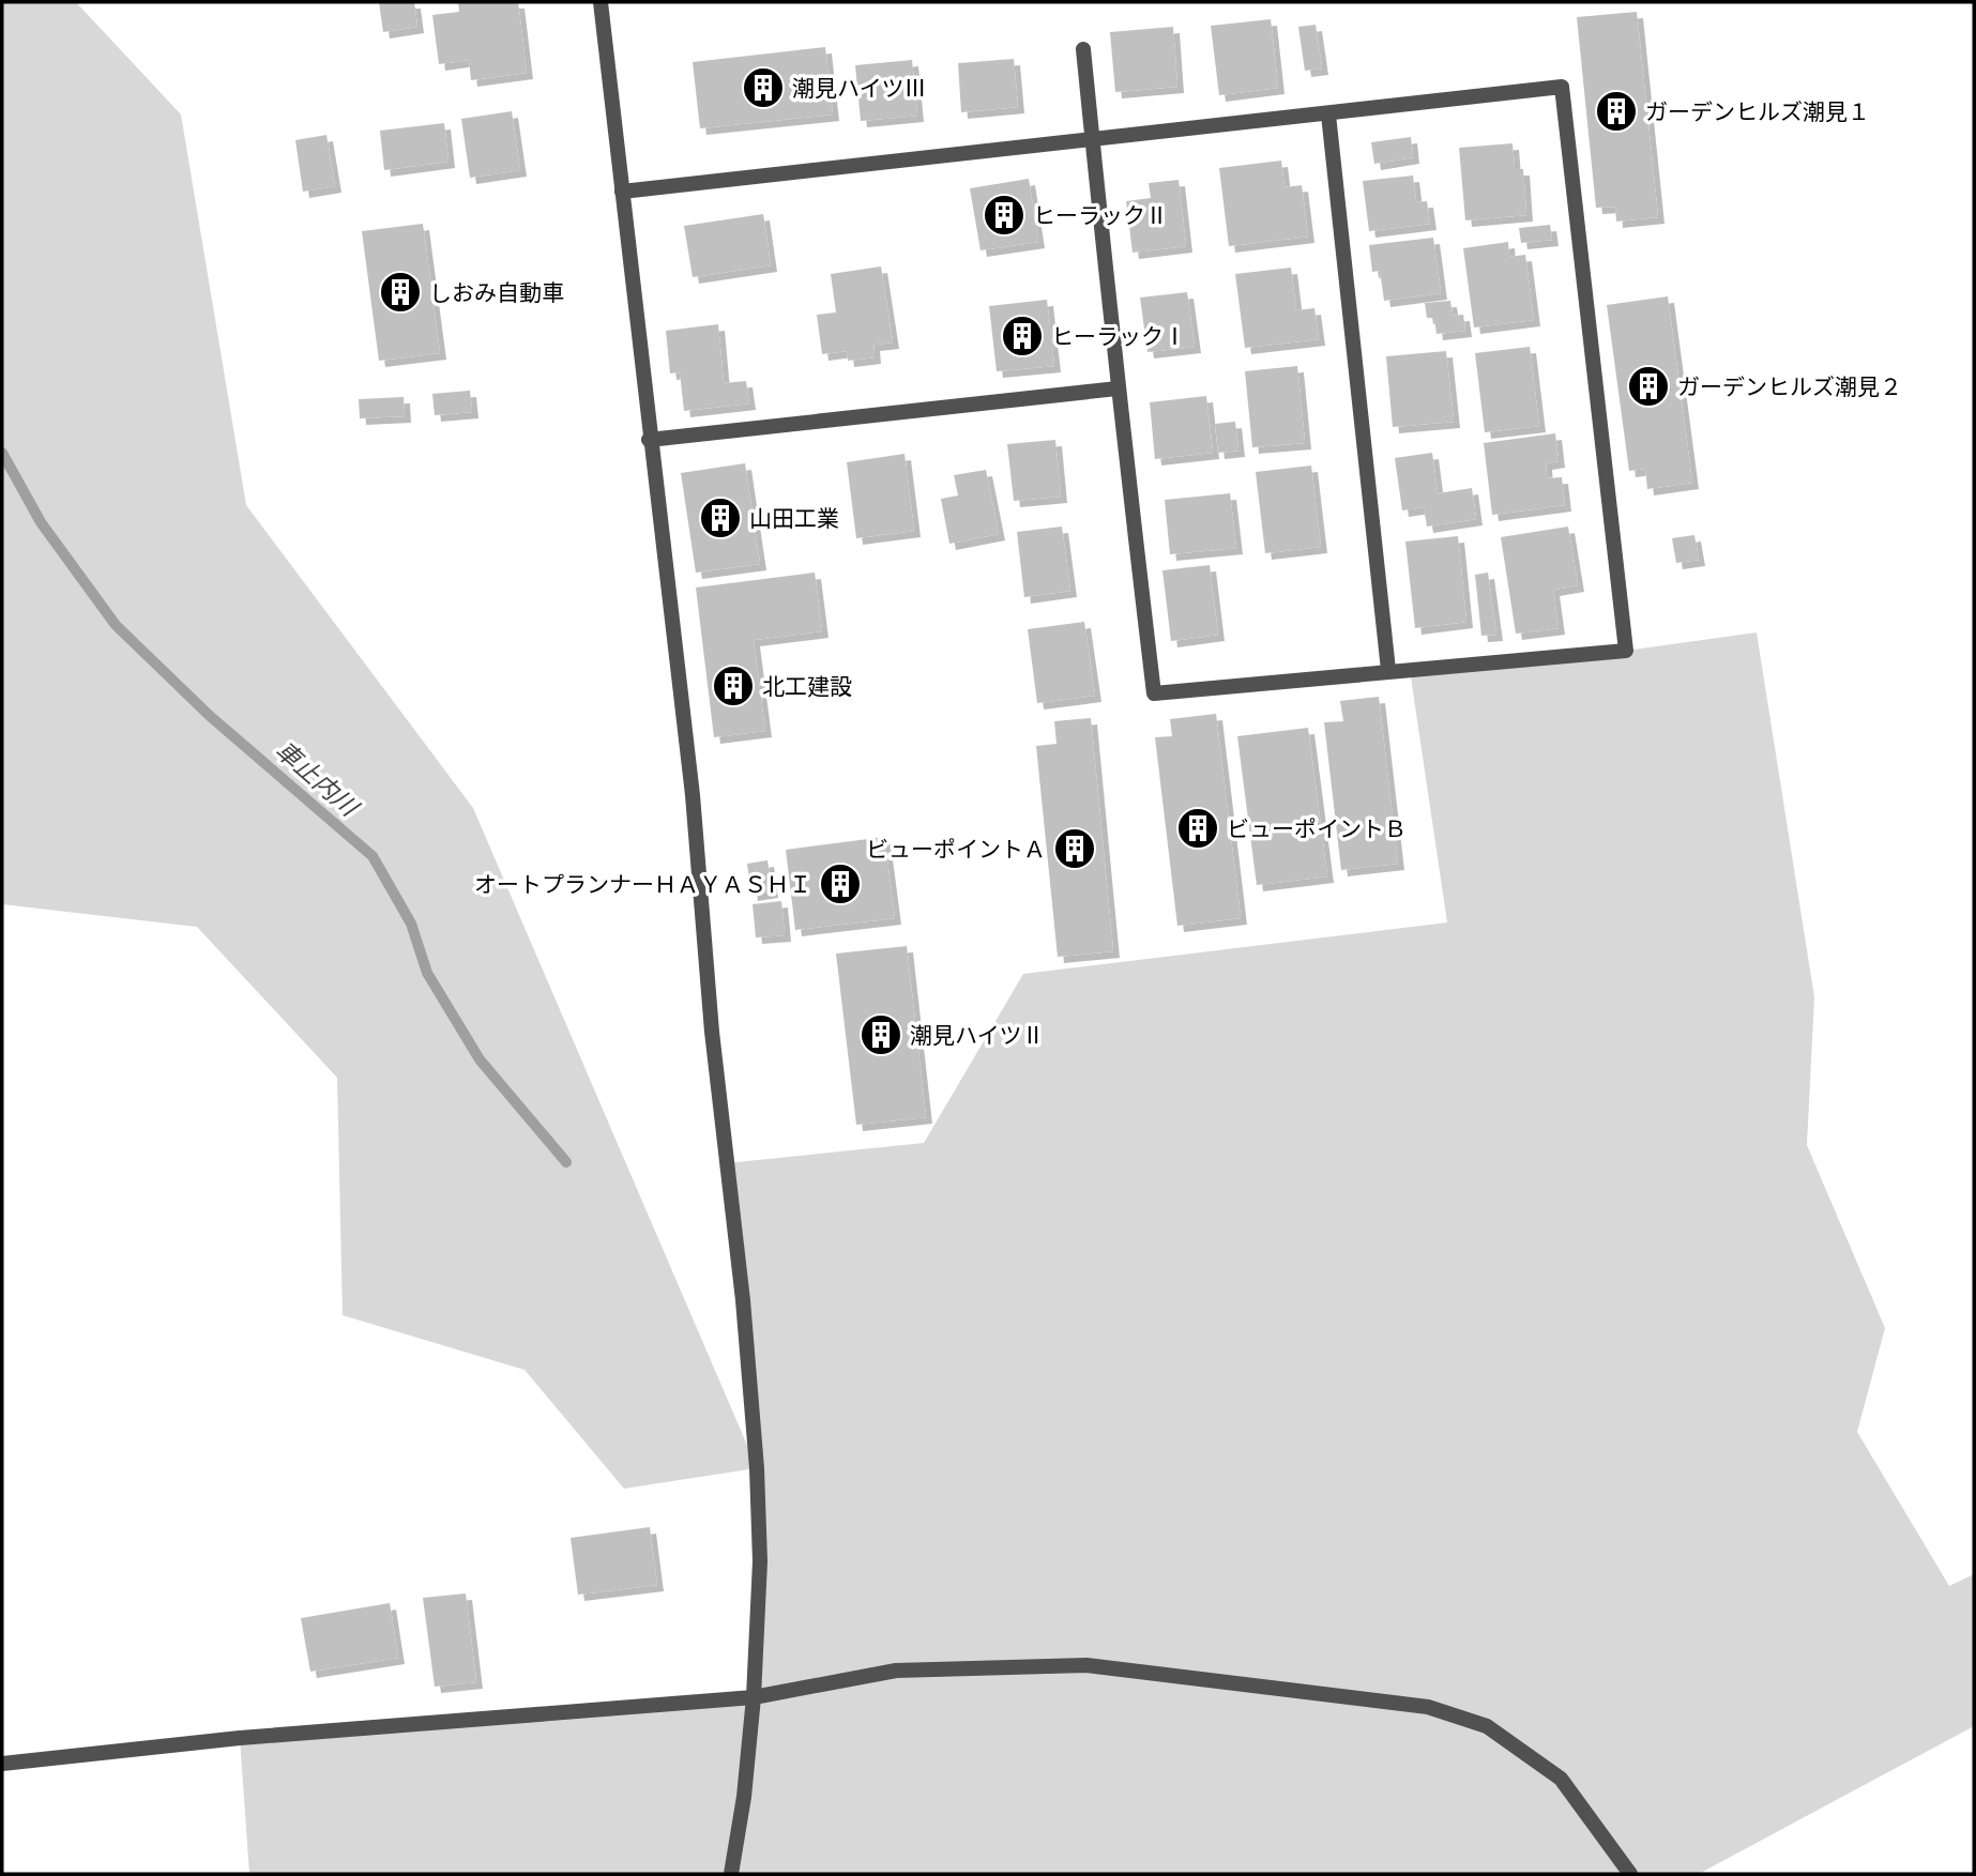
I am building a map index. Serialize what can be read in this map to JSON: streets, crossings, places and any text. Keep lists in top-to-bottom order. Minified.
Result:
{"water":["車止内川"],"places":{"building":["潮見ハイツⅢ","ガーデンヒルズ潮見１","ヒーラックⅡ","しおみ自動車","ヒーラックⅠ","ガーデンヒルズ潮見２","山田工業","北工建設","ビューポイントＢ","ビューポイントＡ","オートプランナーＨＡＹＡＳＨＩ","潮見ハイツⅡ"]}}
